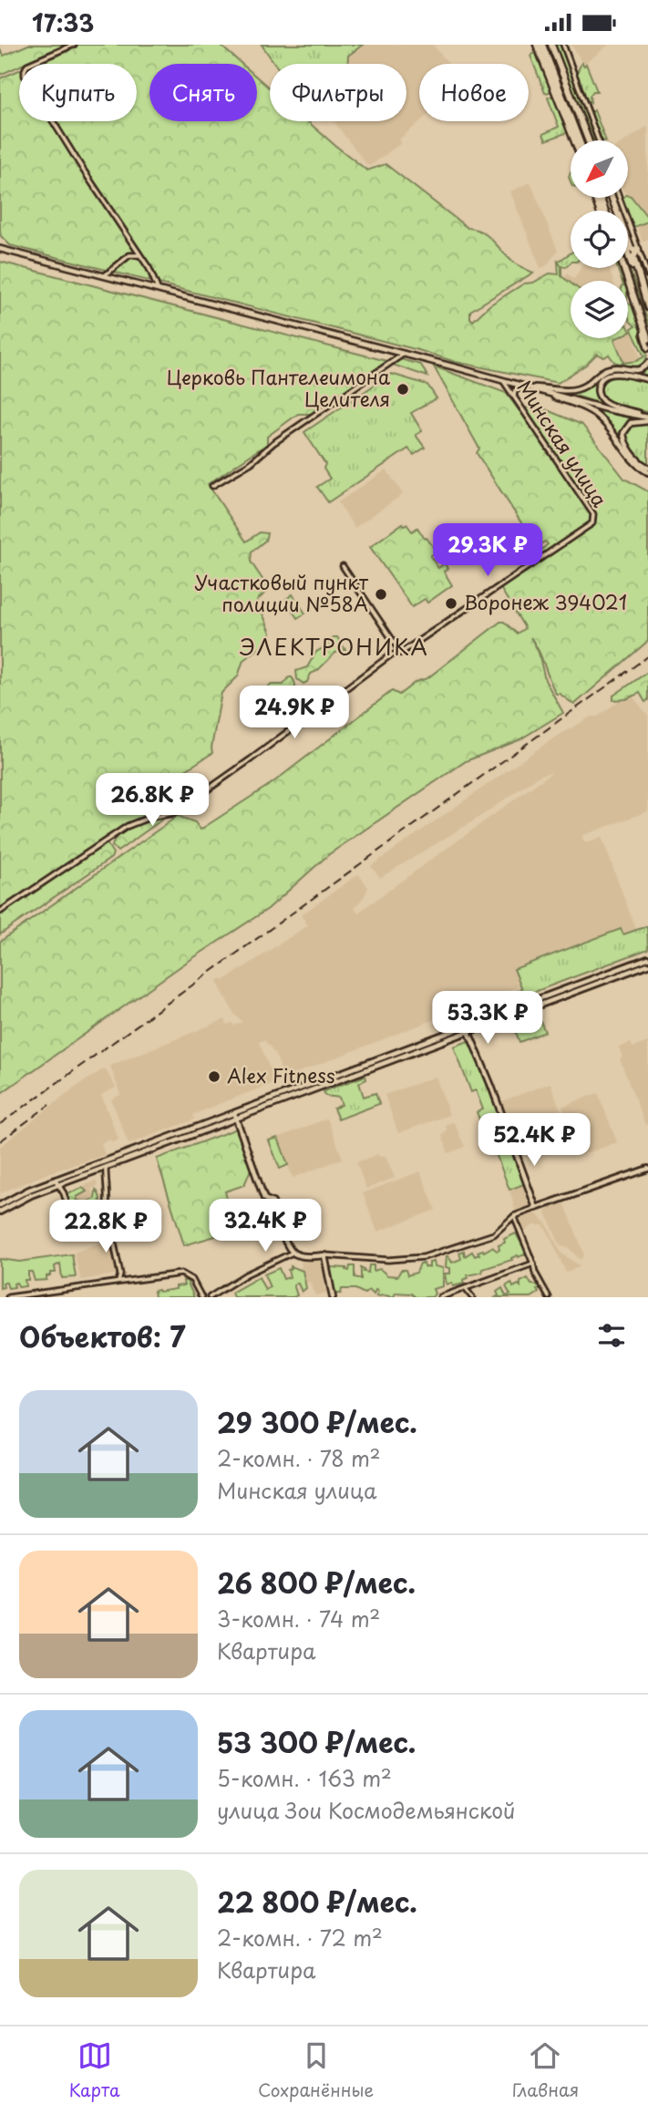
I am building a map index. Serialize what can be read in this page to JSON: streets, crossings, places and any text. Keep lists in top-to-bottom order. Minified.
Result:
{"streets":{"street":["Минская улица"]},"districts":["ЭЛЕКТРОНИКА"],"places":["Церковь Пантелеимона Целителя","Участковый пункт полиции №58А","Воронеж 394021","Alex Fitness"],"north":"bottom left","page":{"status":"17:33","chip":["Купить","Снять","Фильтры","Новое"],"price":["29.3K ₽","24.9K ₽","26.8K ₽","53.3K ₽","52.4K ₽","32.4K ₽","22.8K ₽"],"heading":"Объектов: 7","list":[{"name":"29 300 ₽/мес.","note":"2-комн. · 78 m² · Минская улица"},{"name":"26 800 ₽/мес.","note":"3-комн. · 74 m² · Квартира"},{"name":"53 300 ₽/мес.","note":"5-комн. · 163 m² · улица Зои Космодемьянской"},{"name":"22 800 ₽/мес.","note":"2-комн. · 72 m² · Квартира"}],"tabs":["Карта","Сохранённые","Главная"]}}
